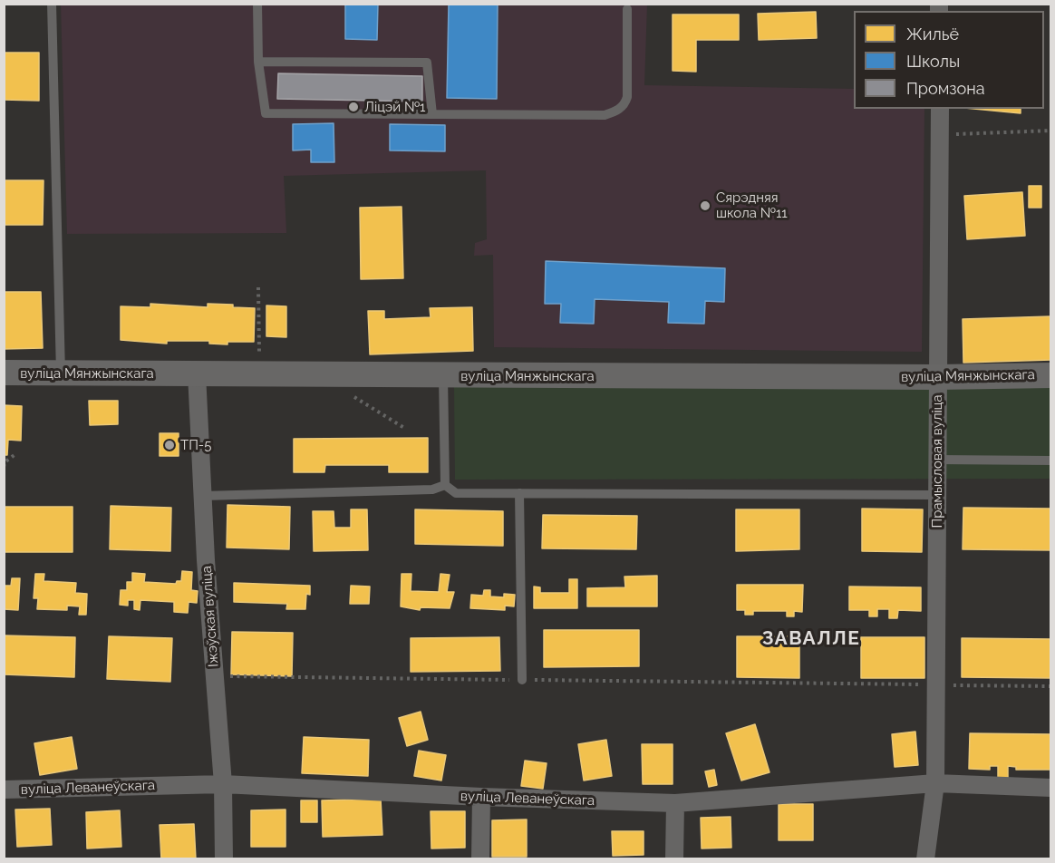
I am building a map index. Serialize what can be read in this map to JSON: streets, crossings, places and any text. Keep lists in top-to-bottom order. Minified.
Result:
{"streets":{"street":["вуліца Мянжынскага","Прамысловая вуліца","Іжэўская вуліца","вуліца Леванеўскага"]},"crossings":[["вуліца Мянжынскага","Прамысловая вуліца"],["вуліца Мянжынскага","Іжэўская вуліца"],["Прамысловая вуліца","вуліца Леванеўскага"],["Іжэўская вуліца","вуліца Леванеўскага"]],"districts":["ЗАВАЛЛЕ"],"places":["Ліцэй №1","Сярэдняя школа №11","ТП-5"],"legend":["Жильё","Школы","Промзона"]}
